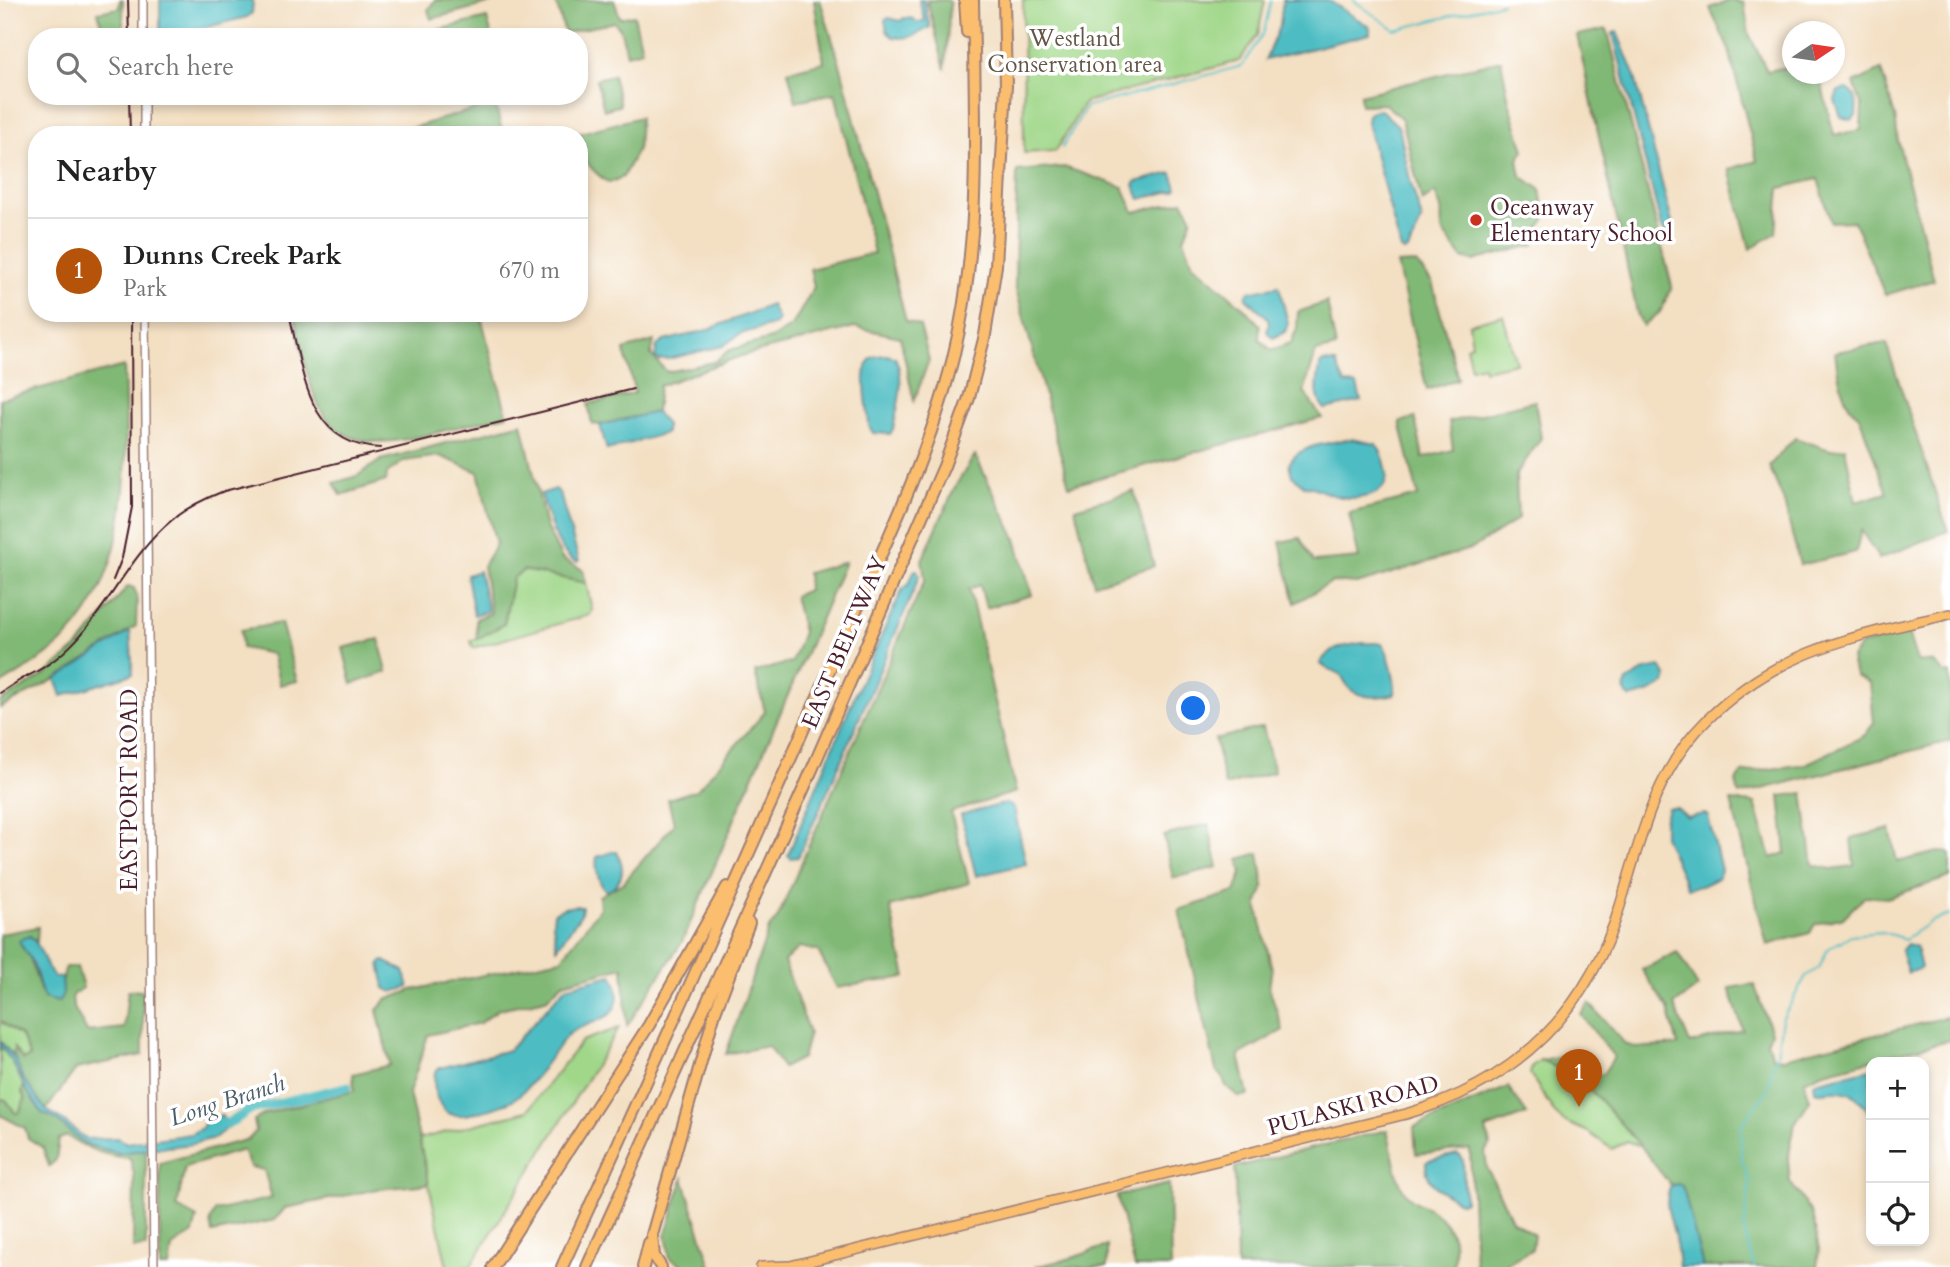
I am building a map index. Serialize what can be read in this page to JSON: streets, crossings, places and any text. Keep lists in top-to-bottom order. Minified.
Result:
{"streets":{"highway":["EAST BELTWAY"],"main road":["PULASKI ROAD"],"street":["EASTPORT ROAD"]},"water":["Long Branch"],"parks":["Westland Conservation area"],"places":["Oceanway Elementary School"],"north":"right","page":{"search":"Search here","heading":"Nearby","list":[{"mark":"1","name":"Dunns Creek Park","note":"Park","value":"670 m"}],"pins":"1","map_buttons":["+","−"]}}
